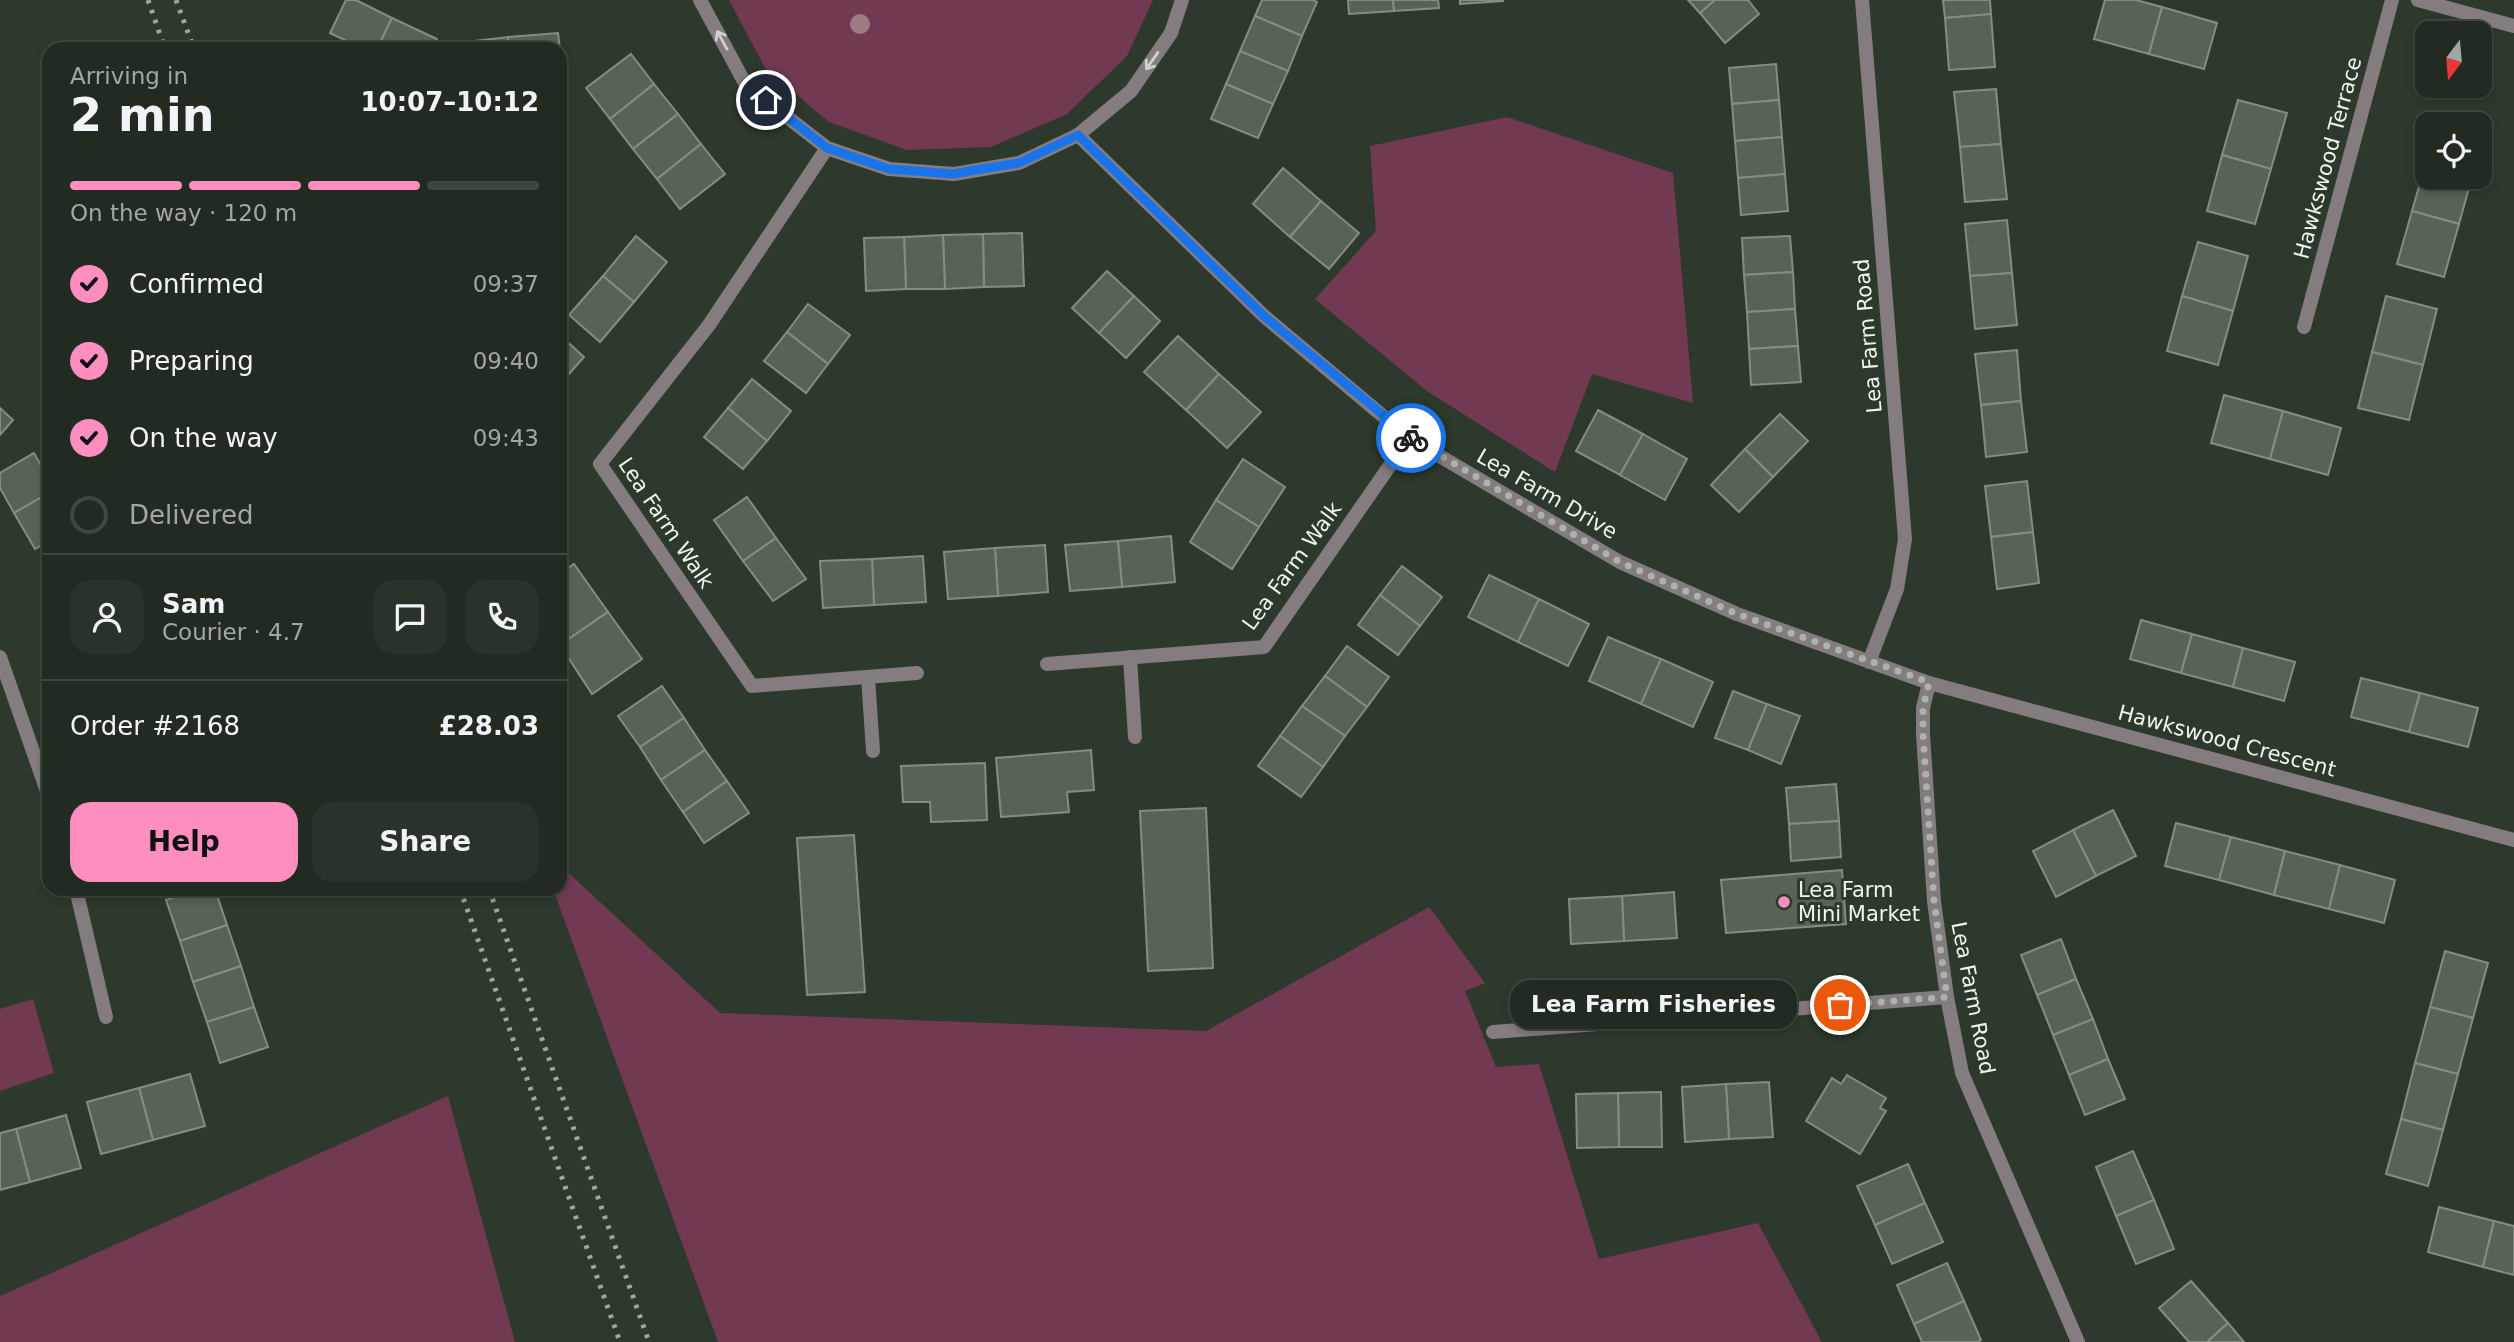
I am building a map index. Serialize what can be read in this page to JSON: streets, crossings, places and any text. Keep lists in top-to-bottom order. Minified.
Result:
{"streets":{"street":["Hawkswood Terrace","Lea Farm Road","Lea Farm Drive","Lea Farm Walk","Hawkswood Crescent"]},"crossings":[["Lea Farm Road","Lea Farm Drive"],["Lea Farm Road","Hawkswood Crescent"],["Lea Farm Drive","Lea Farm Walk"],["Lea Farm Drive","Hawkswood Crescent"]],"places":["Lea Farm Mini Market","Lea Farm Fisheries"],"north":"bottom","page":{"heading":["2 min","Arriving in","10:07–10:12"],"panel":["Sam","Courier · 4.7","Order #2168","£28.03"],"bar":"On the way · 120 m","list":[["Confirmed","09:37"],["Preparing","09:40"],["On the way","09:43"],"Delivered"],"buttons":["Help","Share"],"bubble":"Lea Farm Fisheries"}}
